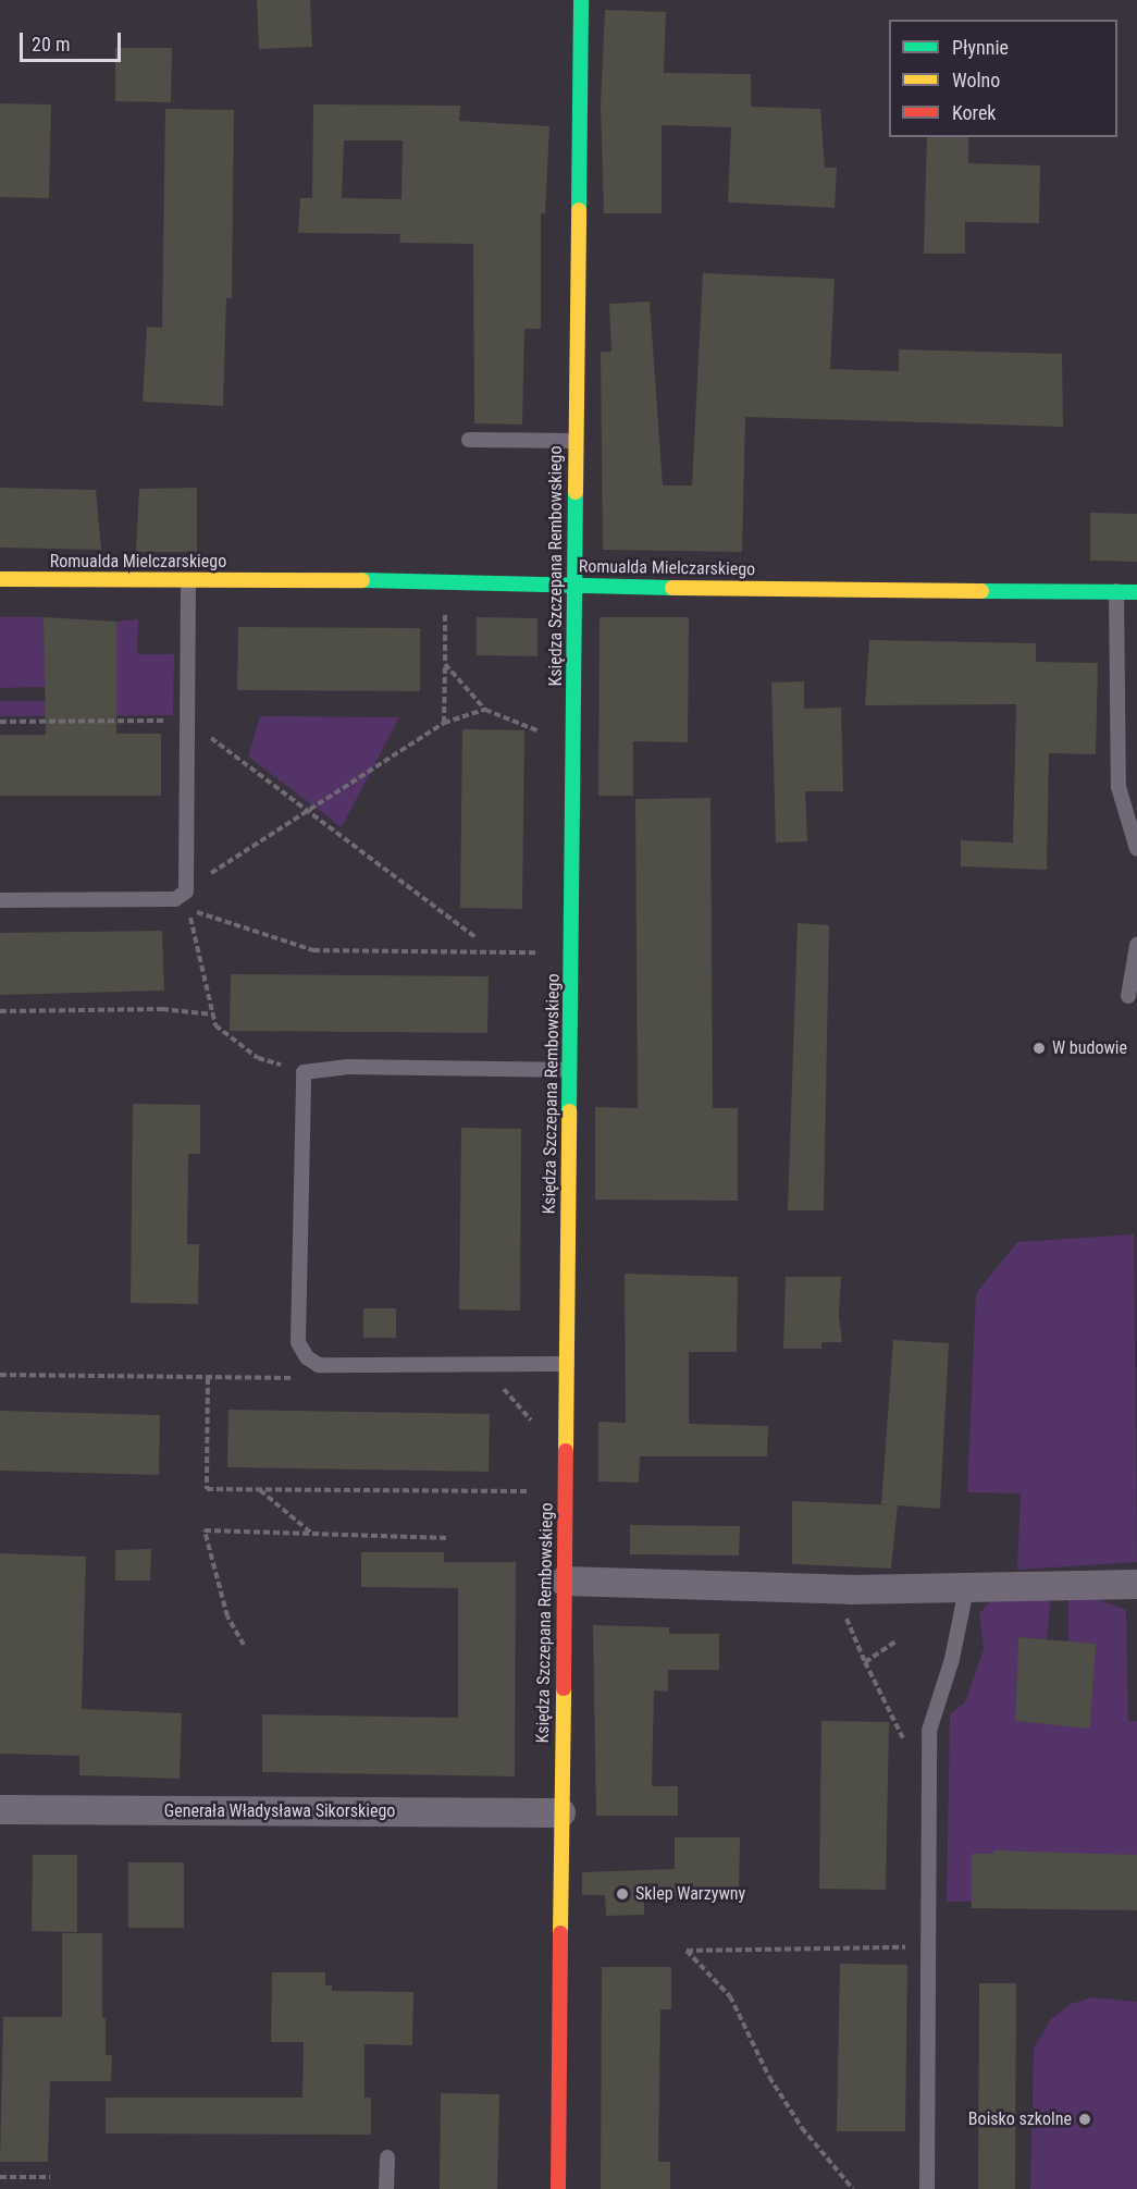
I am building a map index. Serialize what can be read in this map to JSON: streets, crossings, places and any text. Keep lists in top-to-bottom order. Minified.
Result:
{"streets":{"street":["Romualda Mielczarskiego","Księdza Szczepana Rembowskiego","Generała Władysława Sikorskiego"]},"crossings":[["Romualda Mielczarskiego","Księdza Szczepana Rembowskiego"],["Księdza Szczepana Rembowskiego","Generała Władysława Sikorskiego"]],"places":["W budowie","Sklep Warzywny","Boisko szkolne"],"legend":["Płynnie","Wolno","Korek"],"scale_bar":"20 m"}
